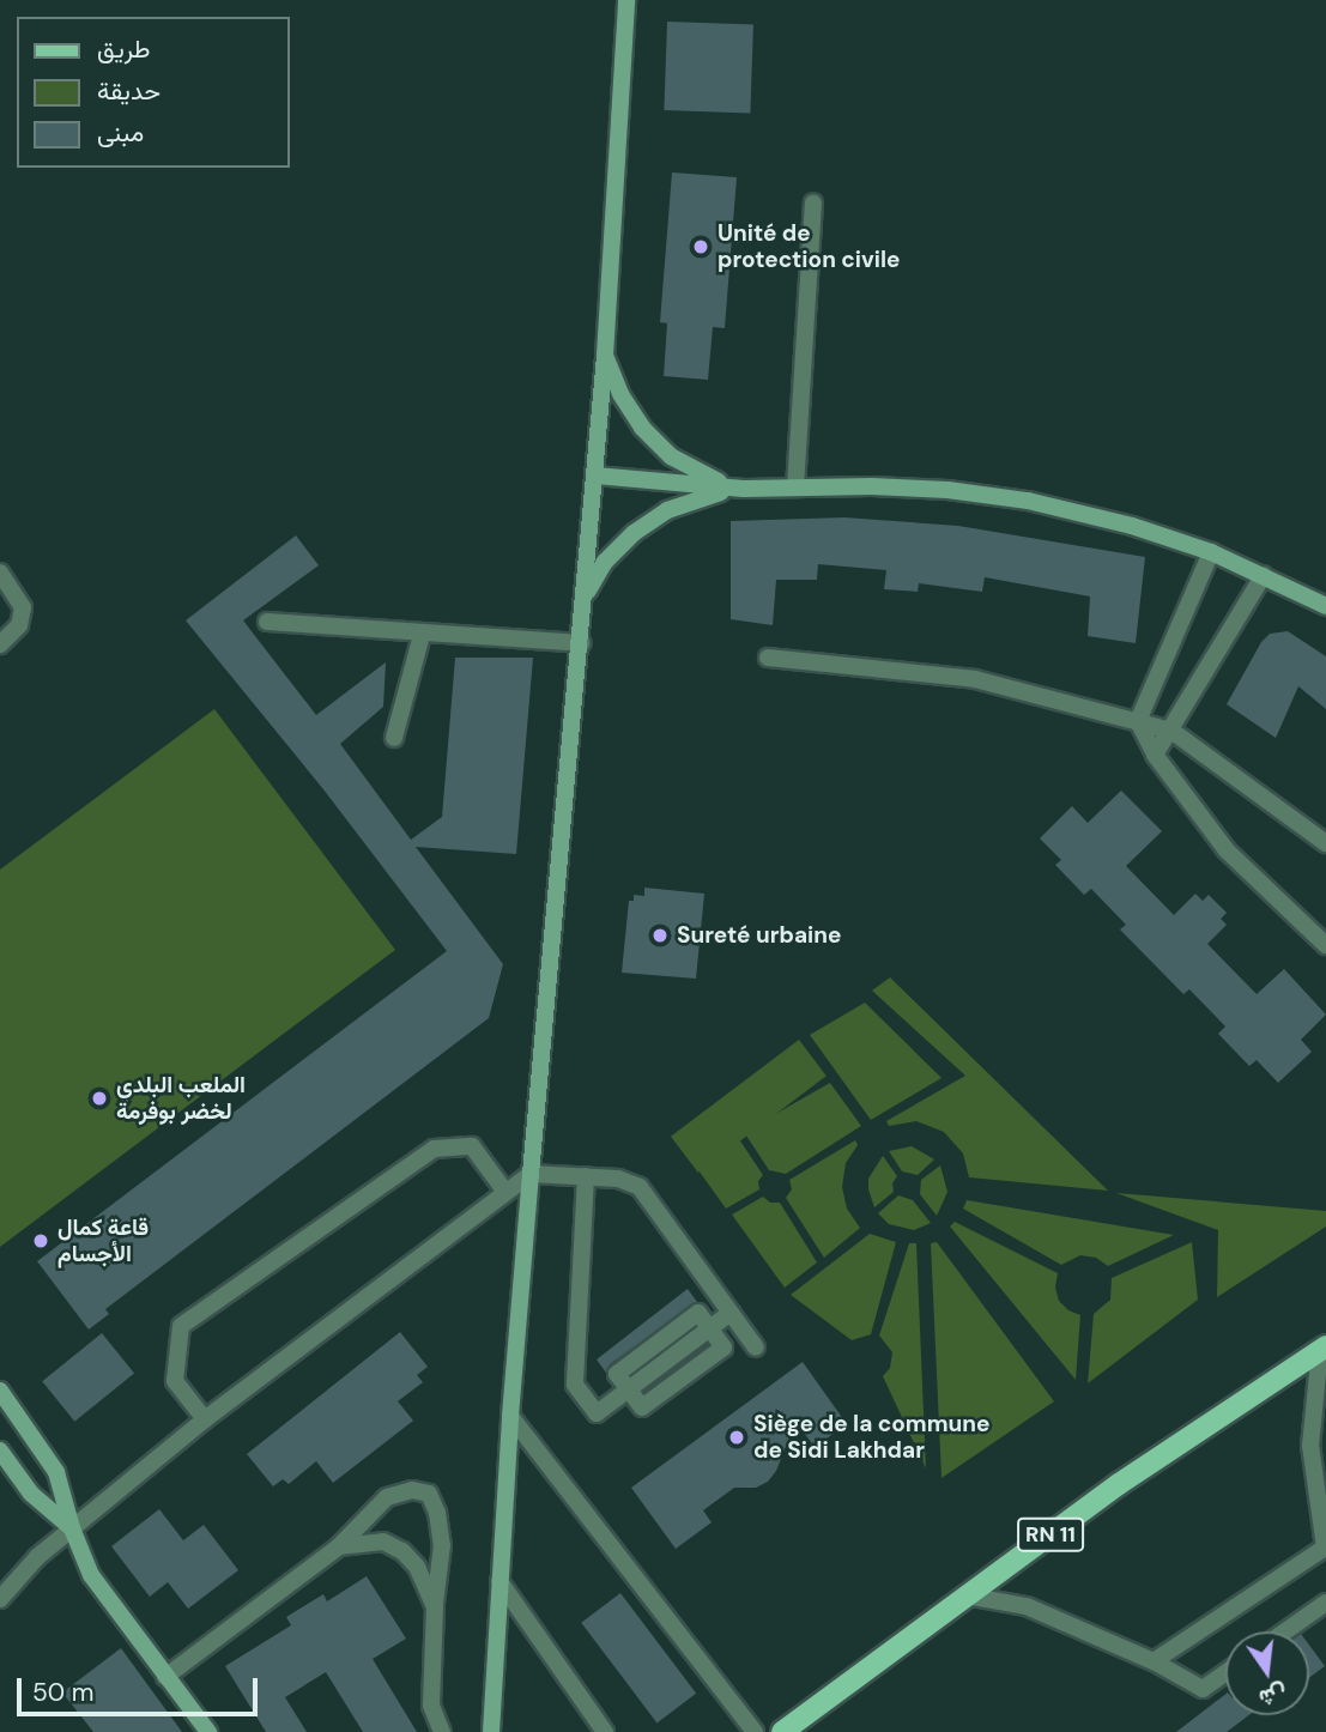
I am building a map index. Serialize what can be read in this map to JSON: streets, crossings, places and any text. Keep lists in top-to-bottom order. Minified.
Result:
{"streets":{"main road":["RN 11"]},"places":["Unité de protection civile","Sureté urbaine","الملعب البلدي لخضر بوفرمة","قاعة كمال الأجسام","Siège de la commune de Sidi Lakhdar"],"legend":["طريق","حديقة","مبنى"],"scale_bar":"50 m","north":"bottom"}
